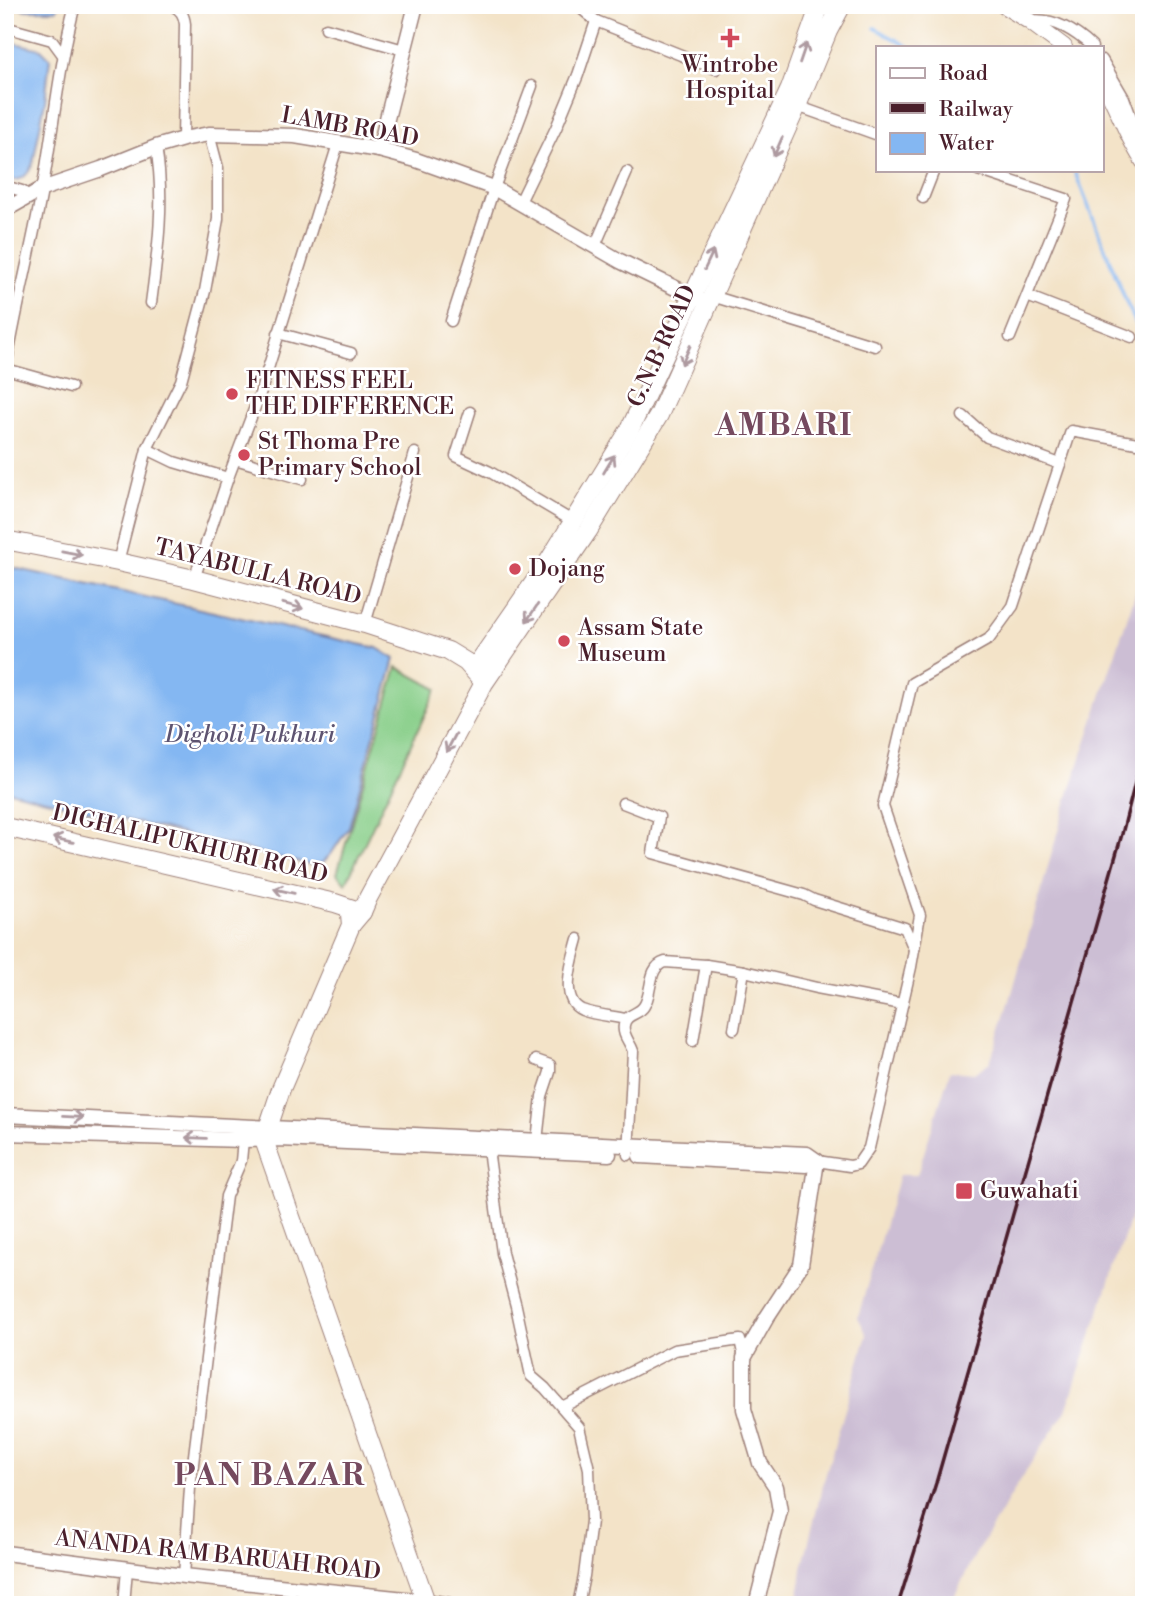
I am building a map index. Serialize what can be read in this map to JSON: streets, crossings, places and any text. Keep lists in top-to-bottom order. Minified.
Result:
{"streets":{"main road":["G.N.B ROAD","TAYABULLA ROAD","DIGHALIPUKHURI ROAD"],"street":["LAMB ROAD","ANANDA RAM BARUAH ROAD"]},"crossings":[["LAMB ROAD","G.N.B ROAD"],["G.N.B ROAD","TAYABULLA ROAD"]],"one_way":["TAYABULLA ROAD","DIGHALIPUKHURI ROAD"],"districts":["AMBARI","PAN BAZAR"],"water":["Digholi Pukhuri"],"places":{"health":["Wintrobe Hospital"],"other":["FITNESS FEEL THE DIFFERENCE","St Thoma Pre Primary School","Dojang","Assam State Museum"],"transit":["Guwahati"]},"legend":["Road","Railway","Water"]}
